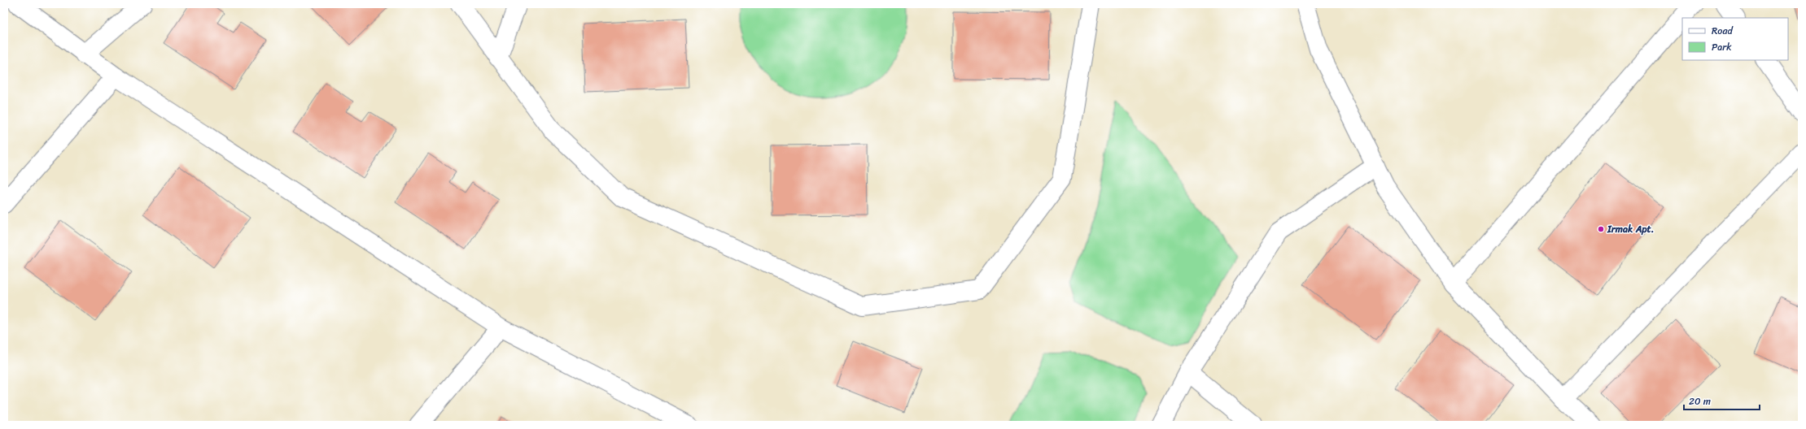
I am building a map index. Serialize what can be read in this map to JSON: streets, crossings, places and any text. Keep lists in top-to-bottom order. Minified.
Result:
{"places":["Irmak Apt."],"legend":["Road","Park"],"scale_bar":"20 m"}
